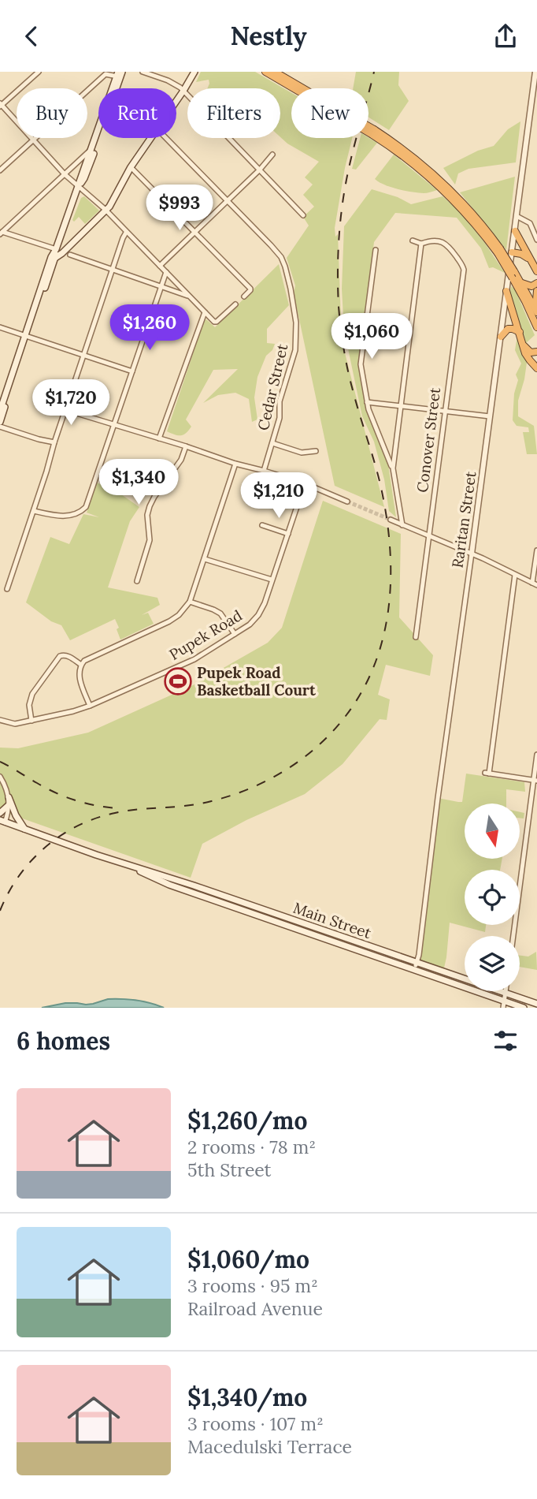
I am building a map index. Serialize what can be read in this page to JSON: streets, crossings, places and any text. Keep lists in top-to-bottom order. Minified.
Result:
{"streets":{"main road":["Main Street"],"street":["Cedar Street","Conover Street","Raritan Street","Pupek Road"]},"crossings":[["Raritan Street","Main Street"]],"places":{"sports":["Pupek Road Basketball Court"]},"north":"bottom","page":{"header":"Nestly","chip":["Buy","Rent","Filters","New"],"price":["$993","$1,260","$1,060","$1,720","$1,340","$1,210"],"heading":"6 homes","list":[{"name":"$1,260/mo","note":"2 rooms · 78 m² · 5th Street"},{"name":"$1,060/mo","note":"3 rooms · 95 m² · Railroad Avenue"},{"name":"$1,340/mo","note":"3 rooms · 107 m² · Macedulski Terrace"}]}}
